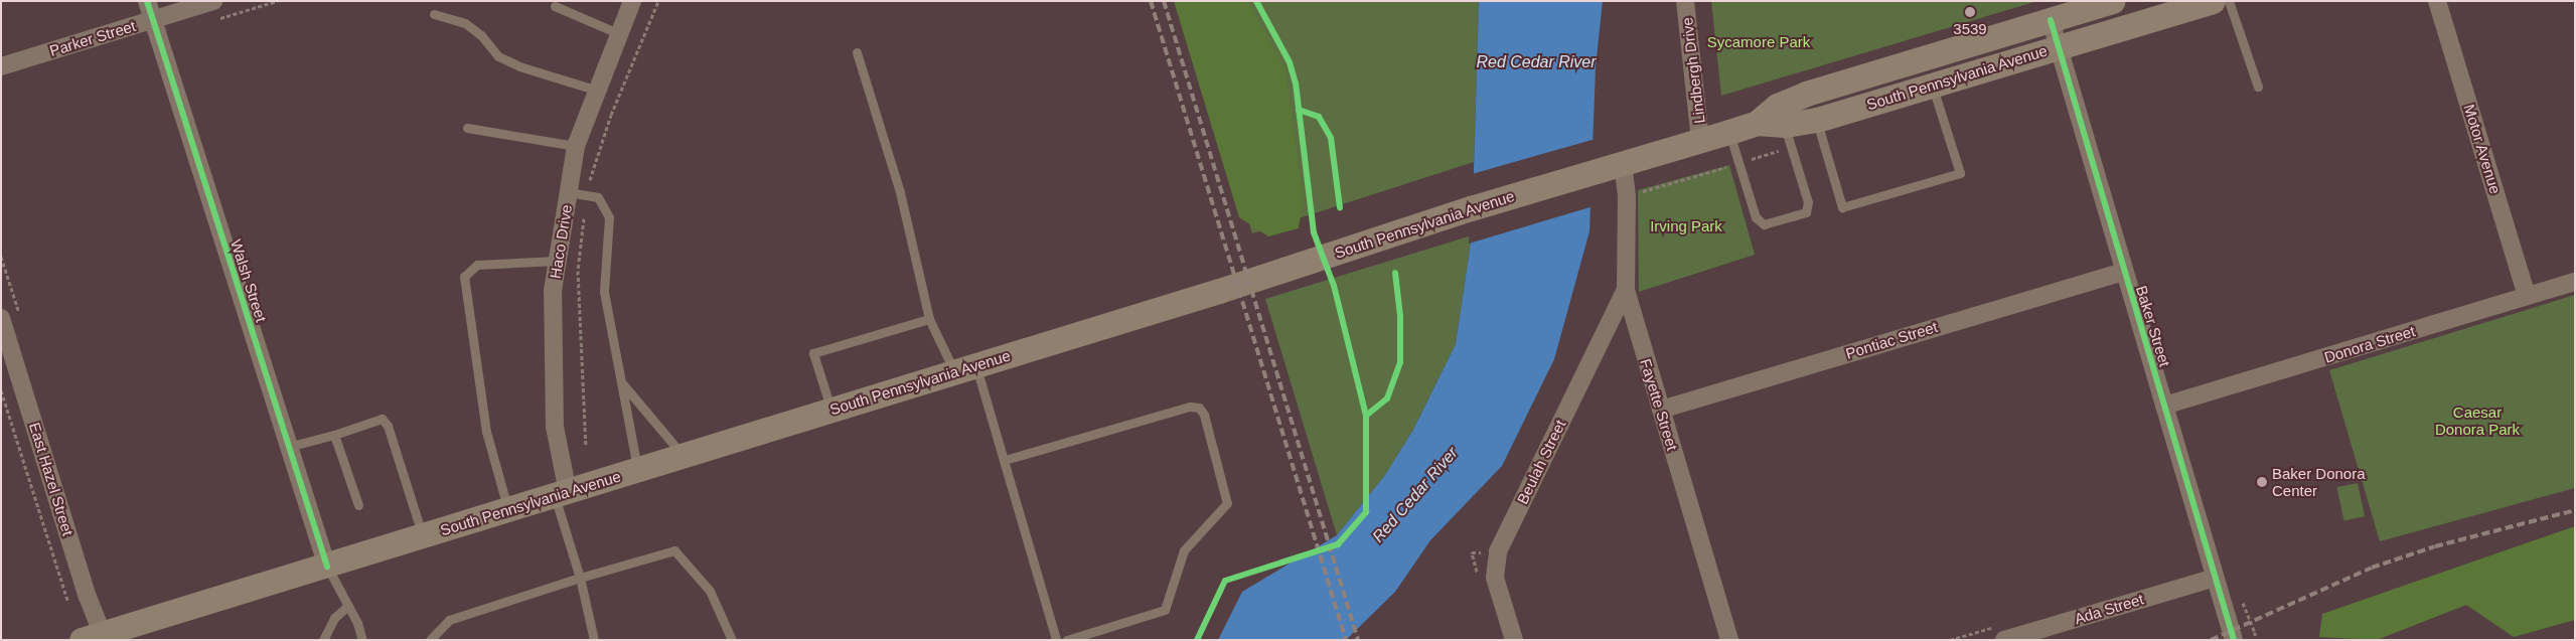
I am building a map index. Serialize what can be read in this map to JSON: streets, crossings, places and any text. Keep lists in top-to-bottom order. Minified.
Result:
{"streets":{"main road":["South Pennsylvania Avenue"],"street":["Parker Street","Lindbergh Drive","Motor Avenue","Haco Drive","Walsh Street","Baker Street","Pontiac Street","Donora Street","Fayette Street","Beulah Street","East Hazel Street","Ada Street"]},"crossings":[["Parker Street","Walsh Street"],["Lindbergh Drive","South Pennsylvania Avenue"],["South Pennsylvania Avenue","Haco Drive"],["South Pennsylvania Avenue","Walsh Street"],["South Pennsylvania Avenue","Baker Street"],["South Pennsylvania Avenue","Fayette Street"],["South Pennsylvania Avenue","East Hazel Street"],["Motor Avenue","Donora Street"],["Baker Street","Pontiac Street"],["Baker Street","Donora Street"],["Baker Street","Ada Street"],["Pontiac Street","Fayette Street"],["Fayette Street","Beulah Street"]],"water":["Red Cedar River"],"parks":["Sycamore Park","Irving Park","Caesar Donora Park"],"places":["3539","Baker Donora Center"]}
